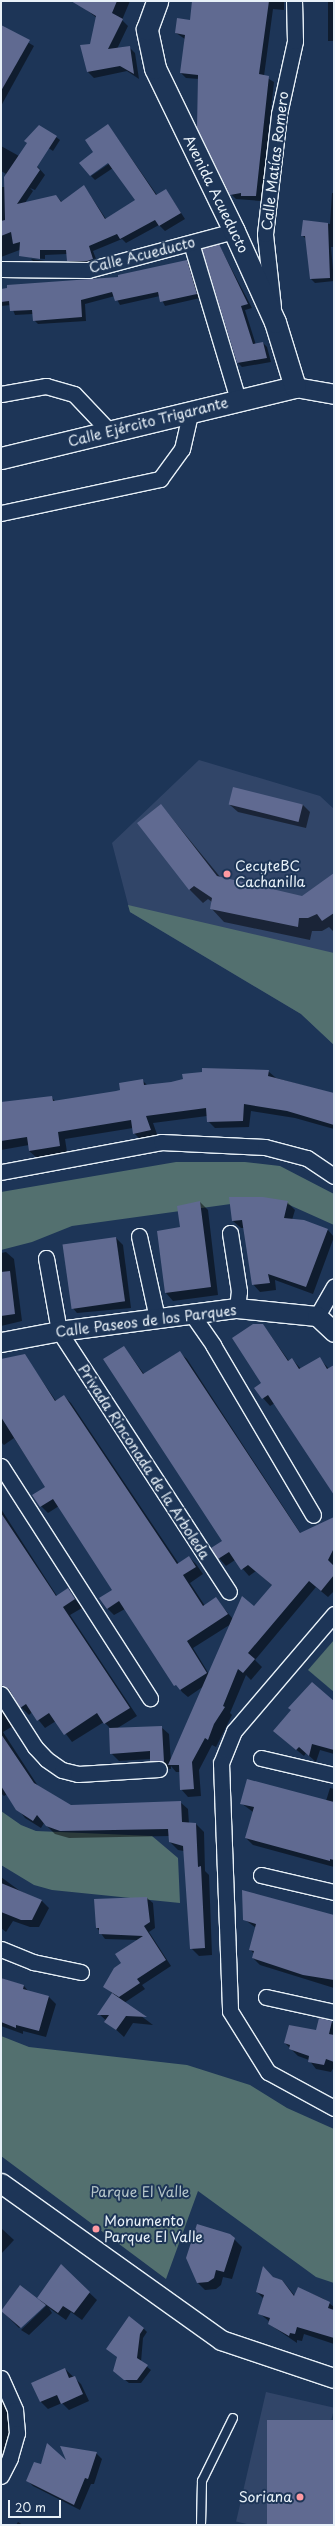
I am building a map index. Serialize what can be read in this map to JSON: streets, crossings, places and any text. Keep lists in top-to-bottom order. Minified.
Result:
{"streets":{"main road":["Avenida Acueducto","Calle Ejército Trigarante"],"street":["Calle Matías Romero","Calle Acueducto","Calle Paseos de los Parques","Privada Rinconada de la Arboleda"]},"crossings":[["Calle Matías Romero","Avenida Acueducto"],["Avenida Acueducto","Calle Acueducto"],["Avenida Acueducto","Calle Ejército Trigarante"],["Calle Paseos de los Parques","Privada Rinconada de la Arboleda"]],"parks":["Parque El Valle"],"places":["CecyteBC Cachanilla","Monumento Parque El Valle","Soriana"],"scale_bar":"20 m"}
